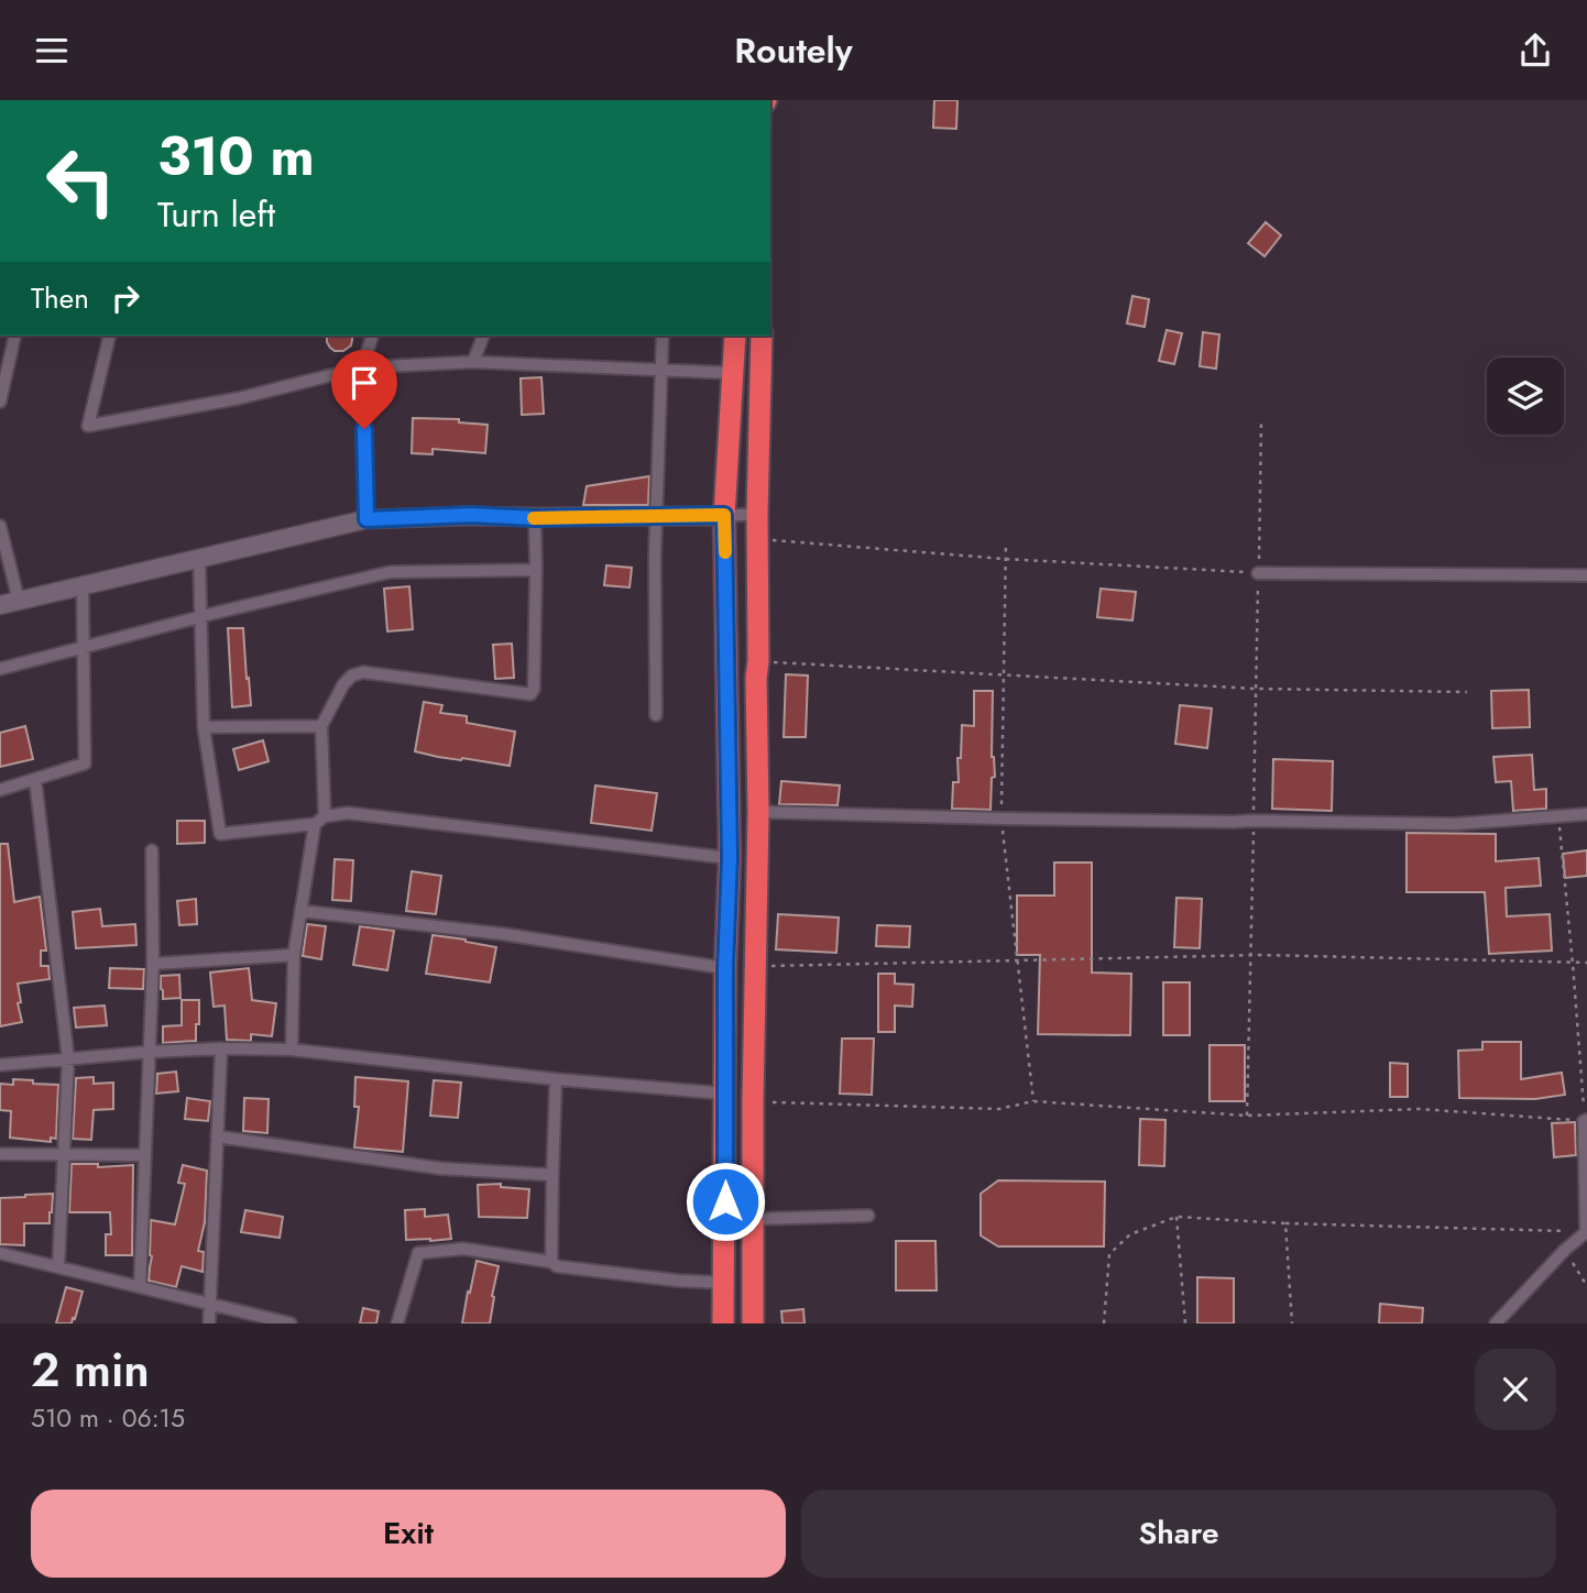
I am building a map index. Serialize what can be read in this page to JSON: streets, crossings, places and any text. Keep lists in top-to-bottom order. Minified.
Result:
{"page":{"header":"Routely","turn":["310 m","Turn left"],"then":"Then","heading":["2 min","510 m · 06:15"],"buttons":["Exit","Share"]}}
